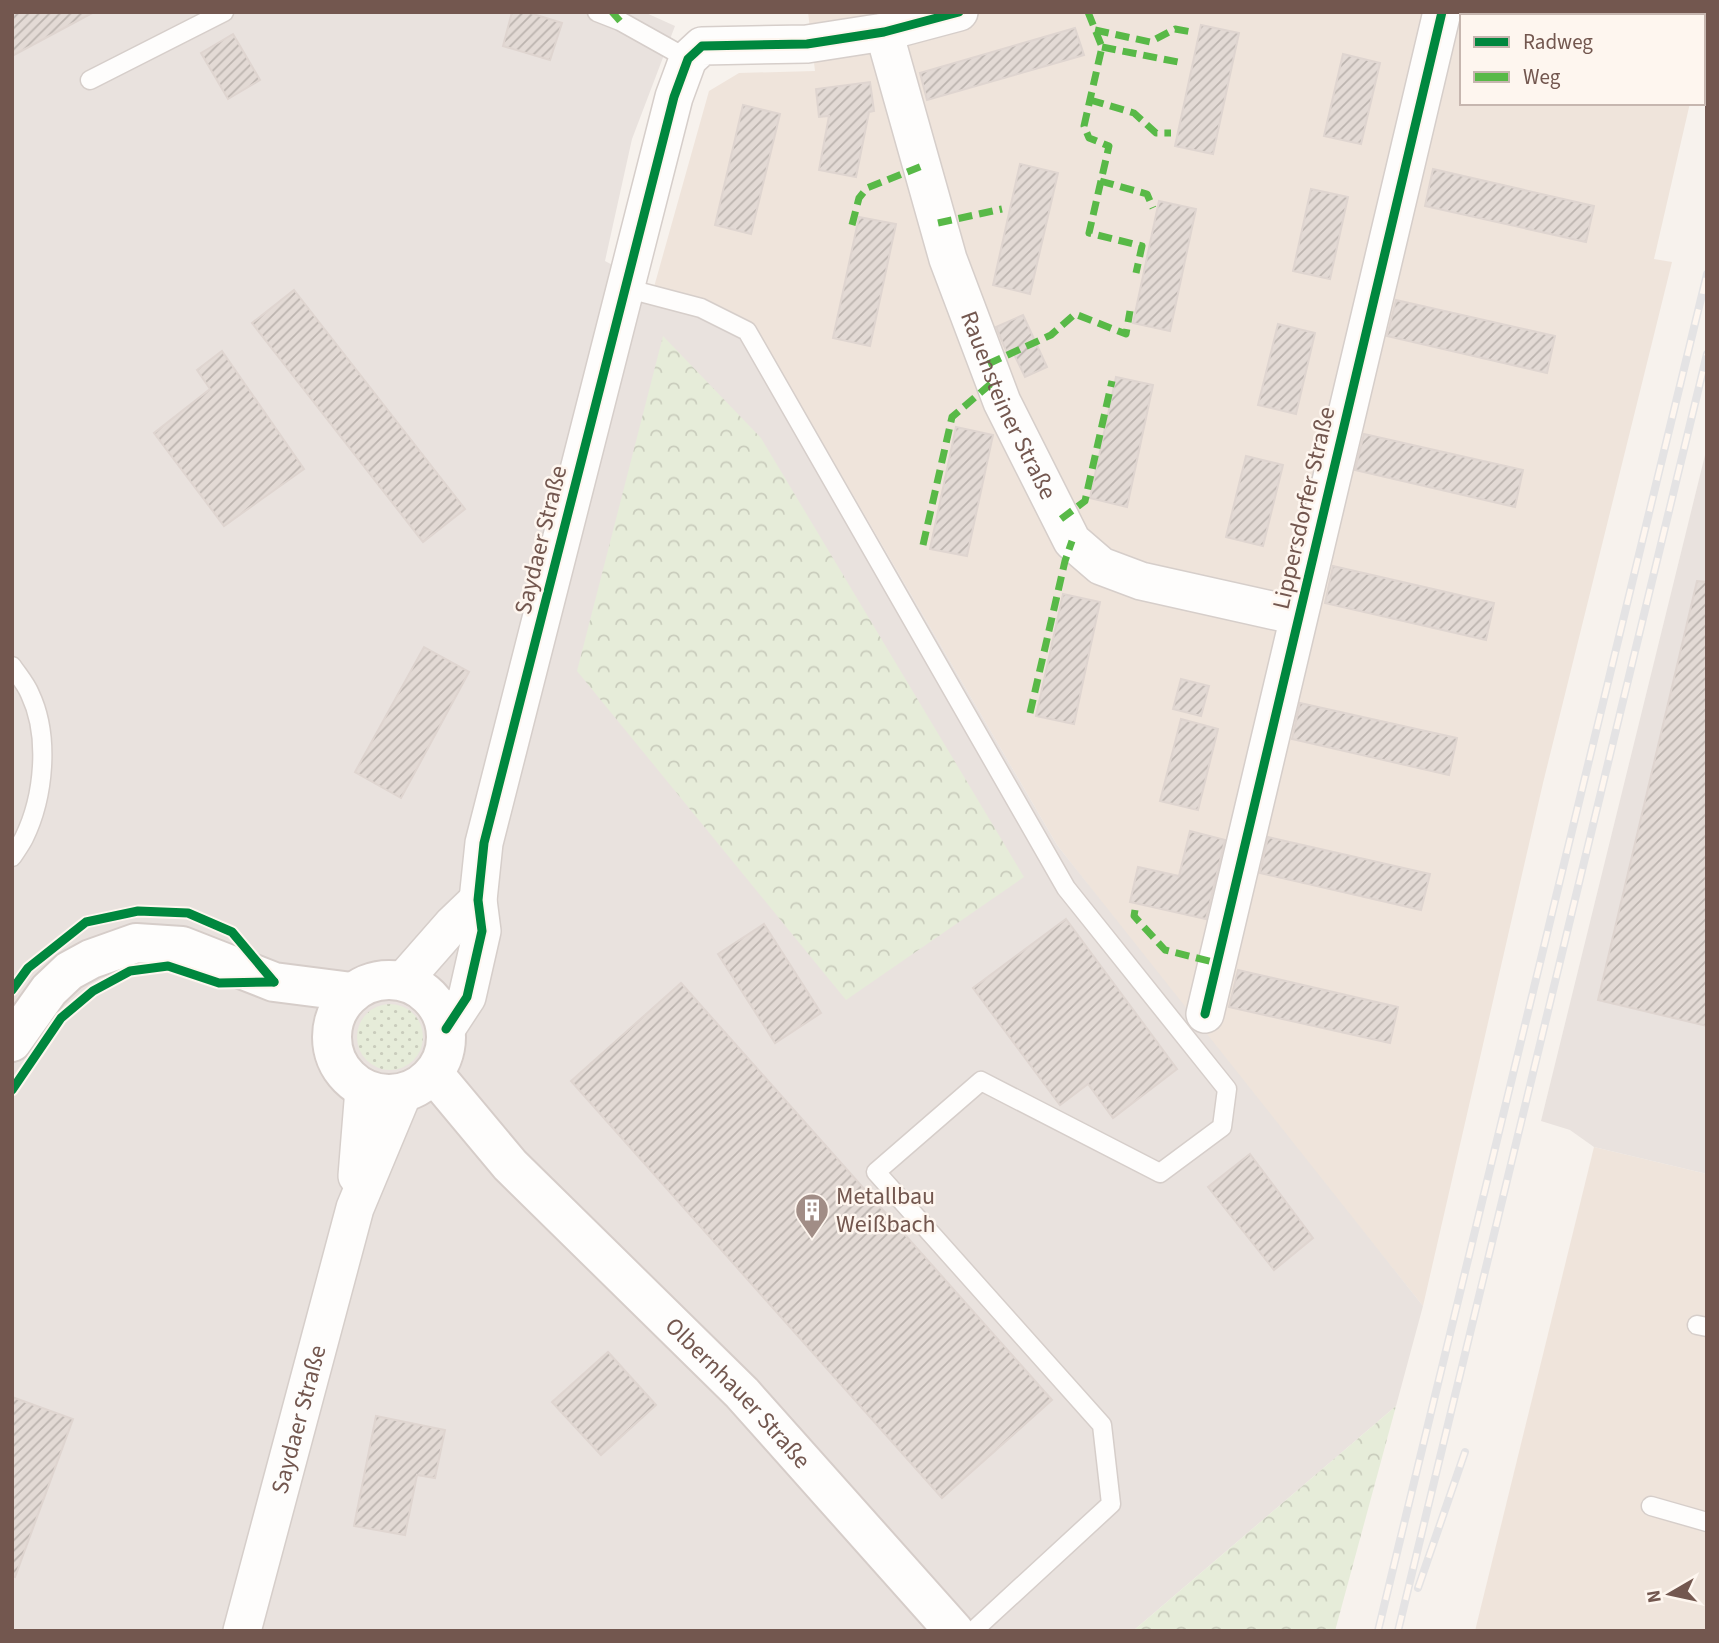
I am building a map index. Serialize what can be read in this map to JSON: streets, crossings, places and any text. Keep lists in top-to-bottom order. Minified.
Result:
{"streets":{"street":["Rauensteiner Straße","Lippersdorfer Straße","Saydaer Straße","Olbernhauer Straße"]},"crossings":[["Rauensteiner Straße","Lippersdorfer Straße"],["Saydaer Straße","Olbernhauer Straße"]],"places":{"building":["Metallbau Weißbach"]},"legend":["Radweg","Weg"],"north":"left"}
